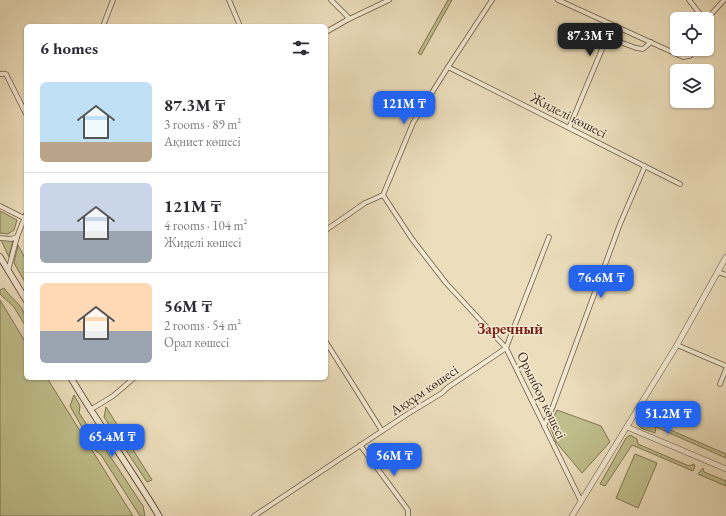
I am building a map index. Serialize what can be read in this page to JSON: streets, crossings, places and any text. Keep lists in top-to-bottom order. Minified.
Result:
{"streets":{"street":["Жиделі көшесі","Аққұм көшесі","Орынбор көшесі"]},"crossings":[["Аққұм көшесі","Орынбор көшесі"]],"districts":["Заречный"],"page":{"price":["87.3M ₸","121M ₸","76.6M ₸","51.2M ₸","65.4M ₸","56M ₸"],"heading":"6 homes","list":[{"name":"87.3M ₸","note":"3 rooms · 89 m² · Ақниет көшесі"},{"name":"121M ₸","note":"4 rooms · 104 m² · Жиделі көшесі"},{"name":"56M ₸","note":"2 rooms · 54 m² · Орал көшесі"}]}}
